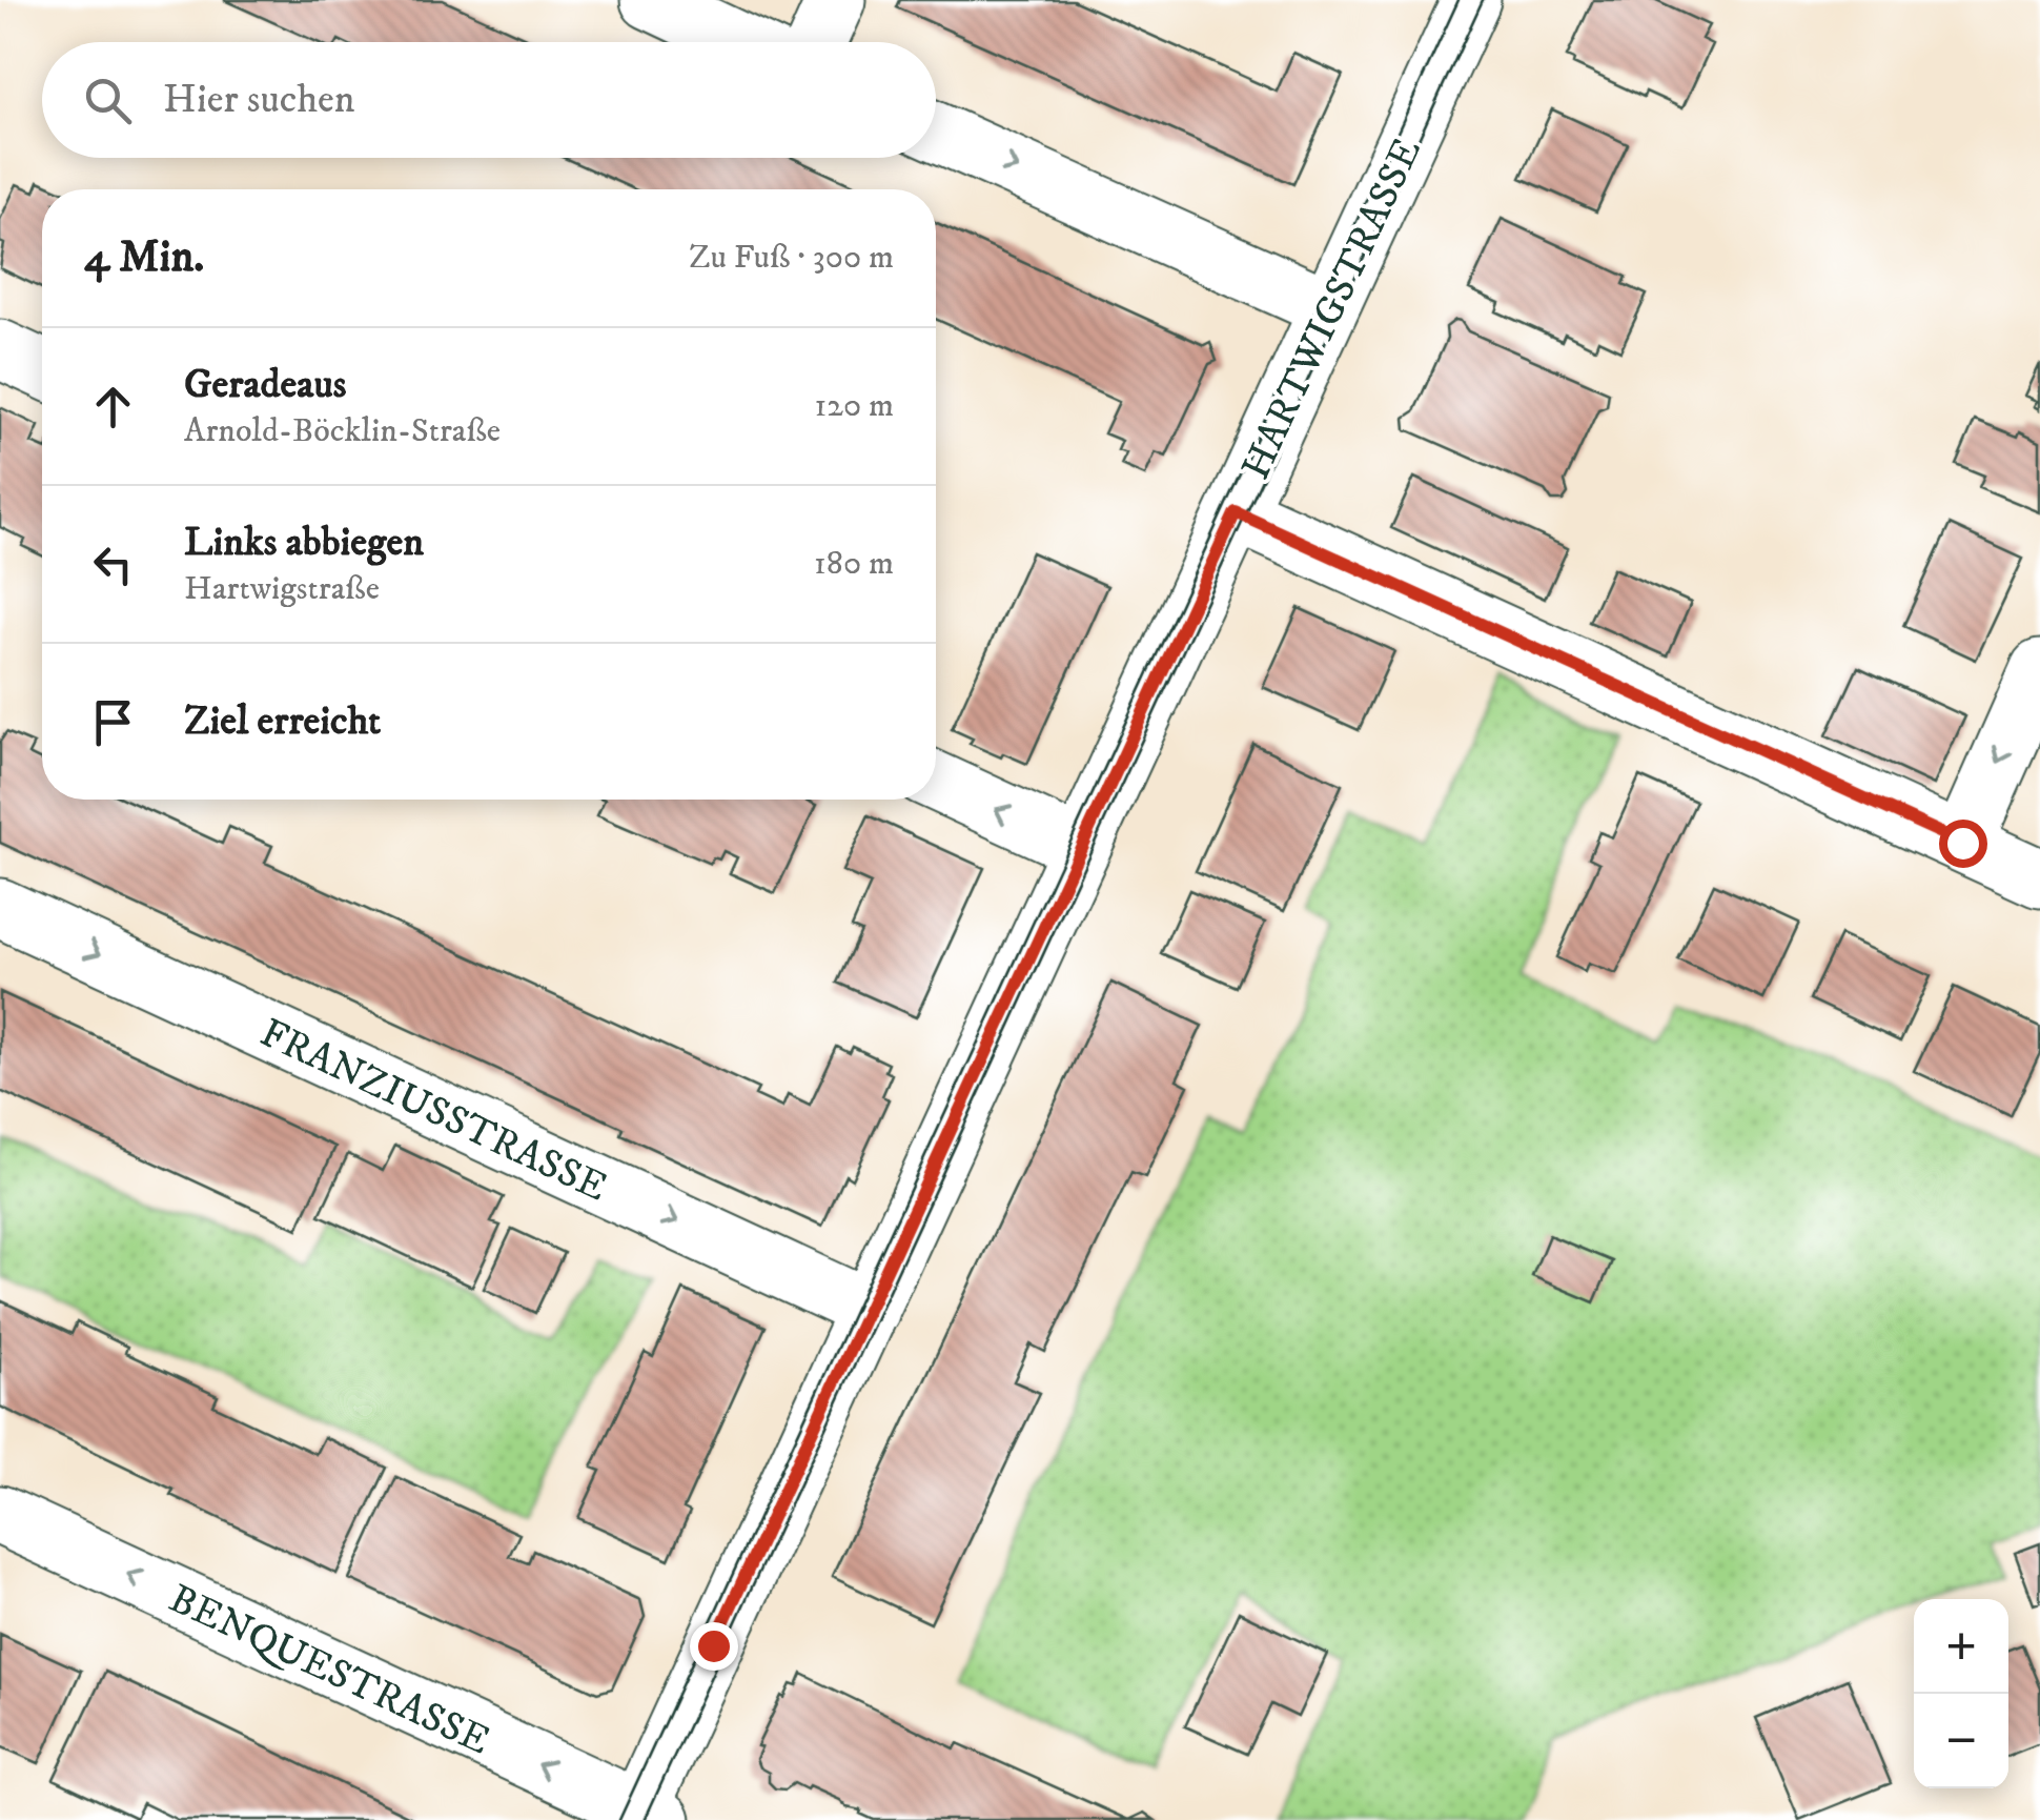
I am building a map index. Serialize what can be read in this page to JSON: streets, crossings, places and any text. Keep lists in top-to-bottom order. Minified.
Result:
{"streets":{"street":["HARTWIGSTRASSE","FRANZIUSSTRASSE","BENQUESTRASSE"]},"crossings":[["HARTWIGSTRASSE","FRANZIUSSTRASSE"],["HARTWIGSTRASSE","BENQUESTRASSE"]],"one_way":["FRANZIUSSTRASSE","BENQUESTRASSE"],"page":{"search":"Hier suchen","heading":["4 Min.","Zu Fuß · 300 m"],"list":[["Geradeaus","Arnold-Böcklin-Straße","120 m"],["Links abbiegen","Hartwigstraße","180 m"],"Ziel erreicht"],"map_buttons":["+","−"]}}
